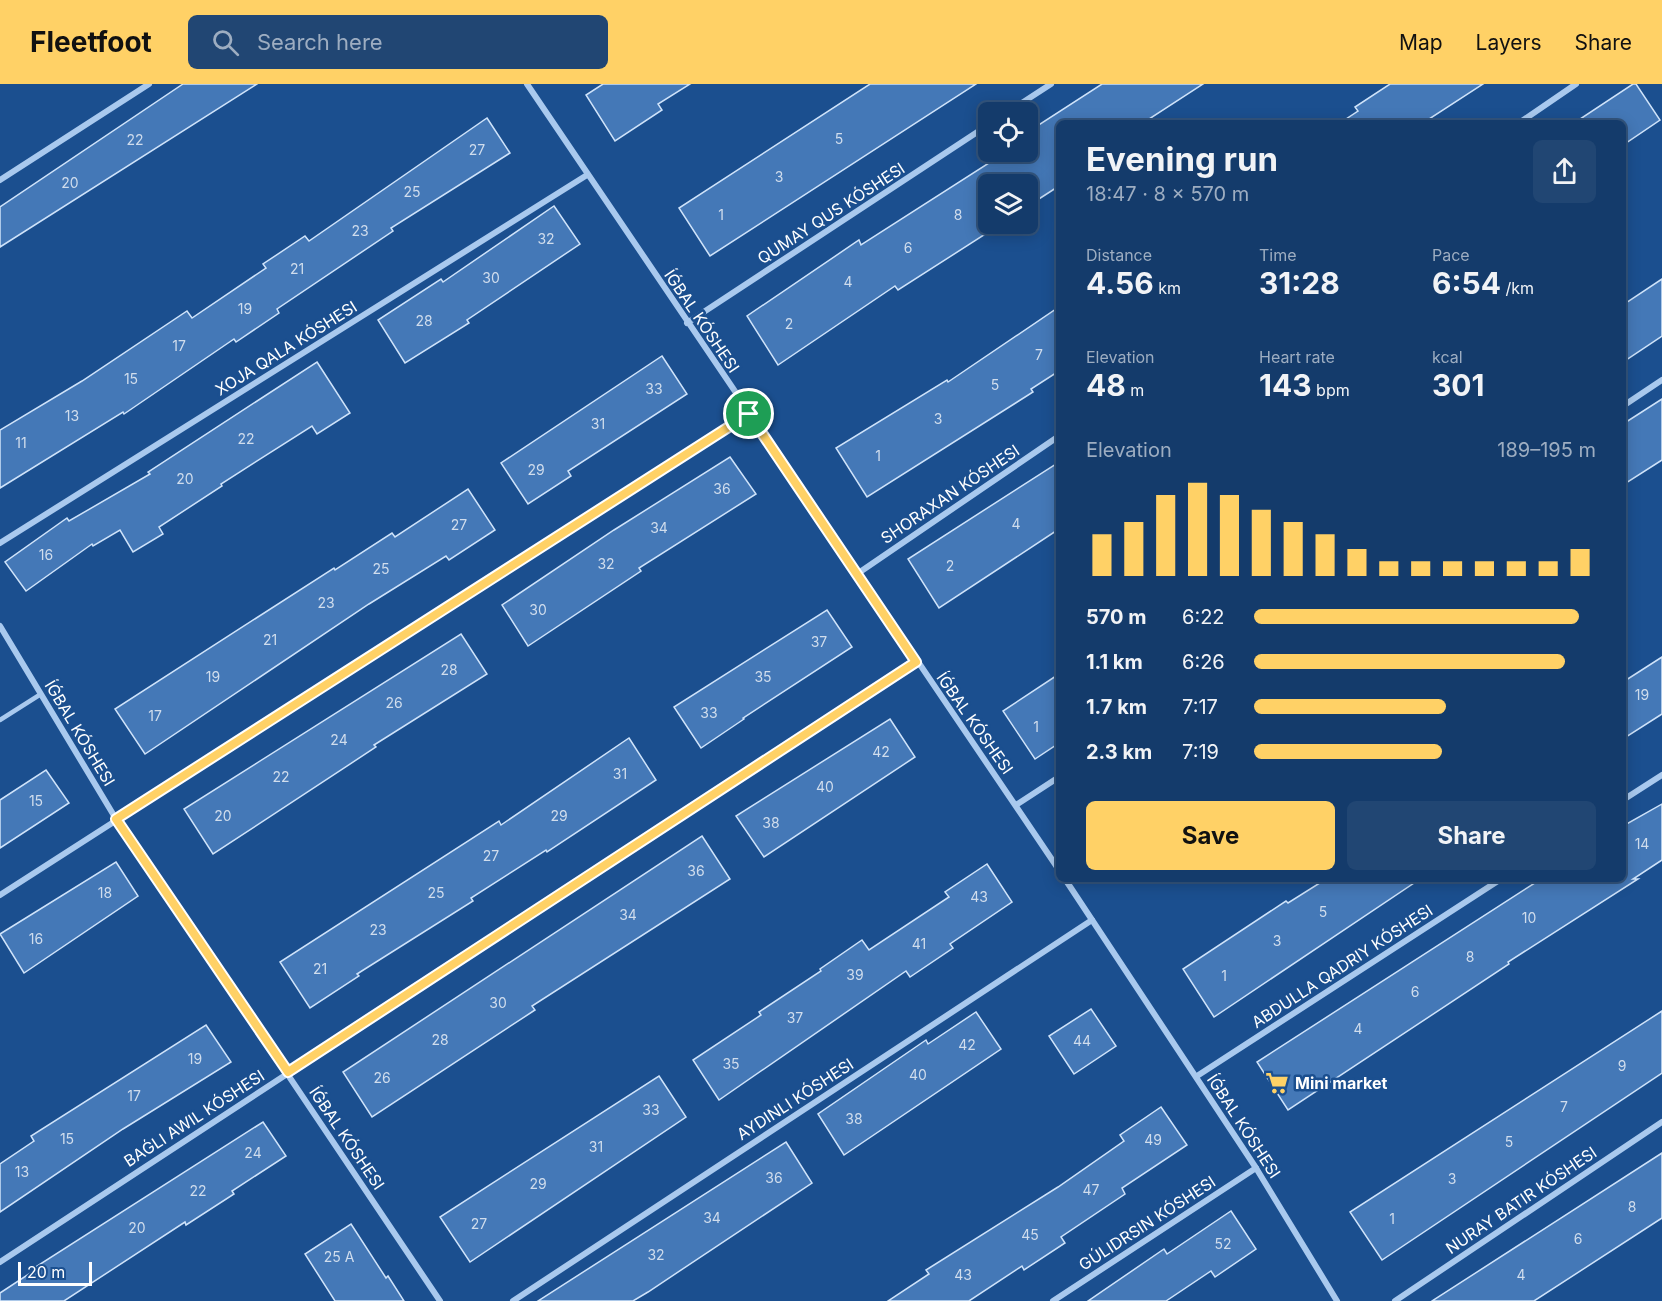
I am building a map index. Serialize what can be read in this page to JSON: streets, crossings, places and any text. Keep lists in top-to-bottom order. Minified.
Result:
{"streets":{"street":["QUMAY QUS KÓSHESI","ÍǴBAL KÓSHESI","XOJA QALA KÓSHESI","SHORAXAN KÓSHESI","ABDULLA QADRIY KÓSHESI","GÚLIDRSIN KÓSHESI"]},"crossings":[["QUMAY QUS KÓSHESI","ÍǴBAL KÓSHESI"],["ÍǴBAL KÓSHESI","XOJA QALA KÓSHESI"],["ÍǴBAL KÓSHESI","SHORAXAN KÓSHESI"],["ÍǴBAL KÓSHESI","ABDULLA QADRIY KÓSHESI"],["ÍǴBAL KÓSHESI","GÚLIDRSIN KÓSHESI"]],"places":{"supermarket":["Mini market"]},"house_numbers":["5","22","27","3","20","25","1","8","23","32","6","21","30","4","19","28","2","17","7","15","5","33","13","3","31","22","11","1","29","20","36","4","27","34","16","32","2","25","23","30","21","37","28","19","35","19","26","33","17","1","24","42","31","22","40","15","20","29","38","14","27","36","18","25","43","5","34","10","23","16","3","41","8","21","39","1","6","30","37","4","28","44","42","19","35","9","40","26","17","7","33","38","15","49","5","31","24","13","36","3","29","47","22","8","34","1","27","20","45","6","52","32","25 А","43","4"],"scale_bar":"20 m","page":{"header":"Fleetfoot","search":"Search here","nav":["Map","Layers","Share"],"heading":["Evening run","18:47 · 8 × 570 m"],"stats":[["Distance","4.56 km"],["Time","31:28"],["Pace","6:54 /km"],["Elevation","48 m"],["Heart rate","143 bpm"],["kcal","301"]],"chart":["Elevation","189–195 m"],"list":[{"name":"570 m","note":"6:22"},{"name":"1.1 km","note":"6:26"},{"name":"1.7 km","note":"7:17"},{"name":"2.3 km","note":"7:19"}],"buttons":["Save","Share"],"scale":"20 m"}}
